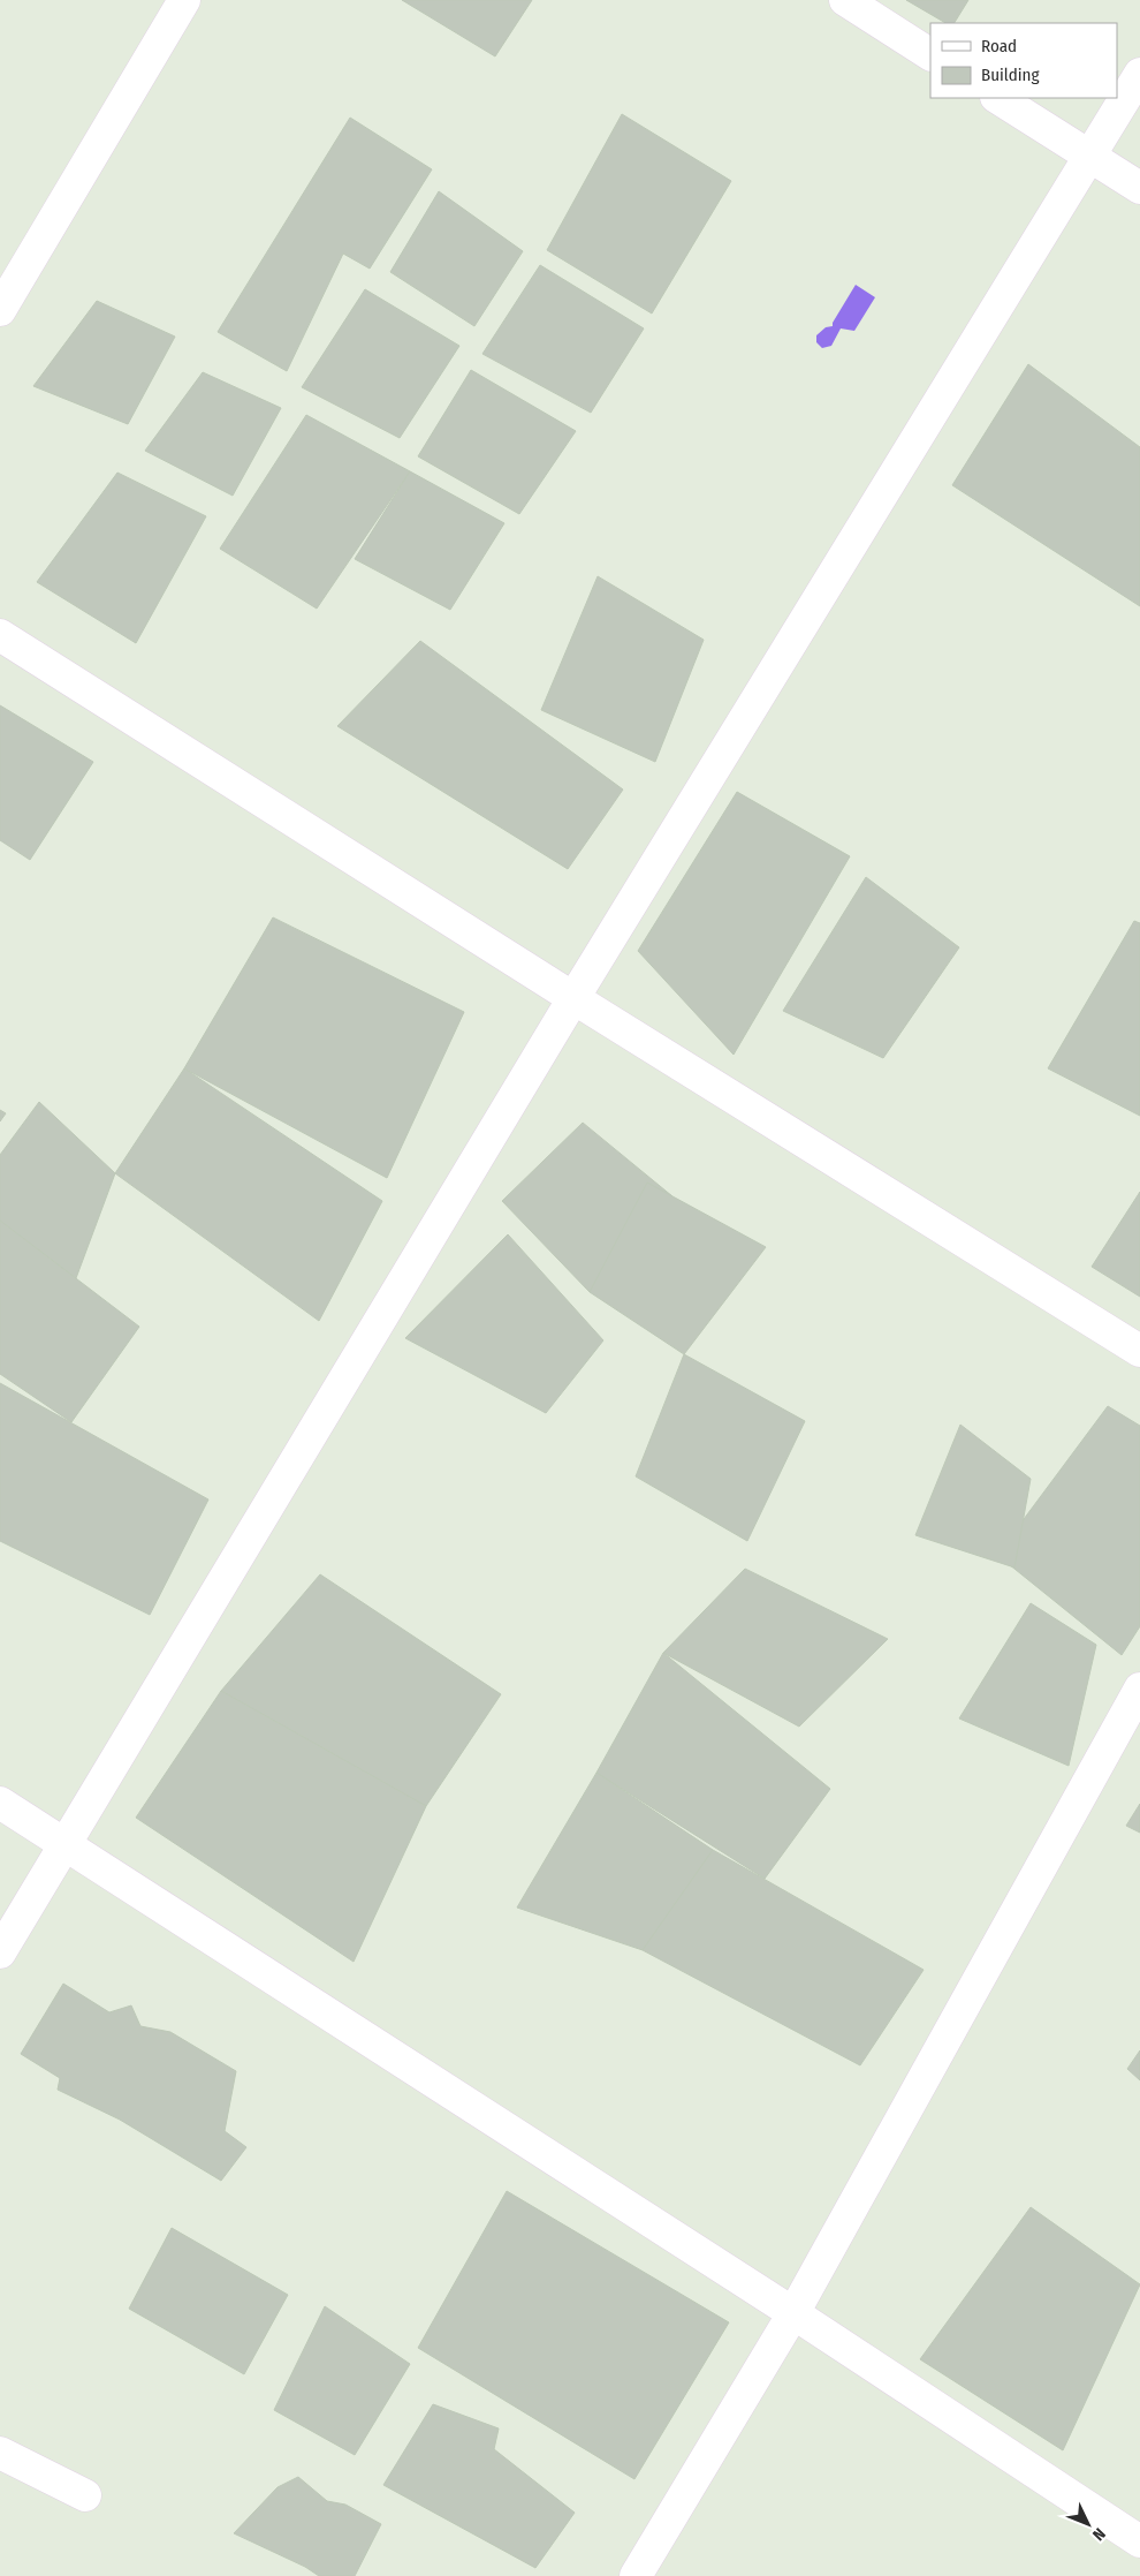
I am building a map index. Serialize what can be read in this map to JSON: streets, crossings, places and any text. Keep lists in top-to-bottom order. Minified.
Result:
{"legend":["Road","Building"],"north":"bottom right"}
